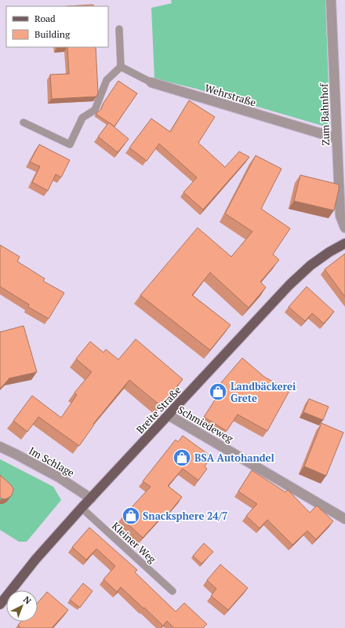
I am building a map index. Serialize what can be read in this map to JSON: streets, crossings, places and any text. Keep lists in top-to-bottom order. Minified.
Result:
{"streets":{"main road":["Breite Straße"],"street":["Wehrstraße","Zum Bahnhof","Schmiedeweg","Im Schlage"],"lane":["Kleiner Weg"]},"crossings":[["Wehrstraße","Zum Bahnhof"],["Breite Straße","Schmiedeweg"],["Breite Straße","Im Schlage"],["Breite Straße","Kleiner Weg"]],"places":{"shop":["Landbäckerei Grete","BSA Autohandel","Snacksphere 24/7"]},"legend":["Road","Building"],"north":"top right"}
